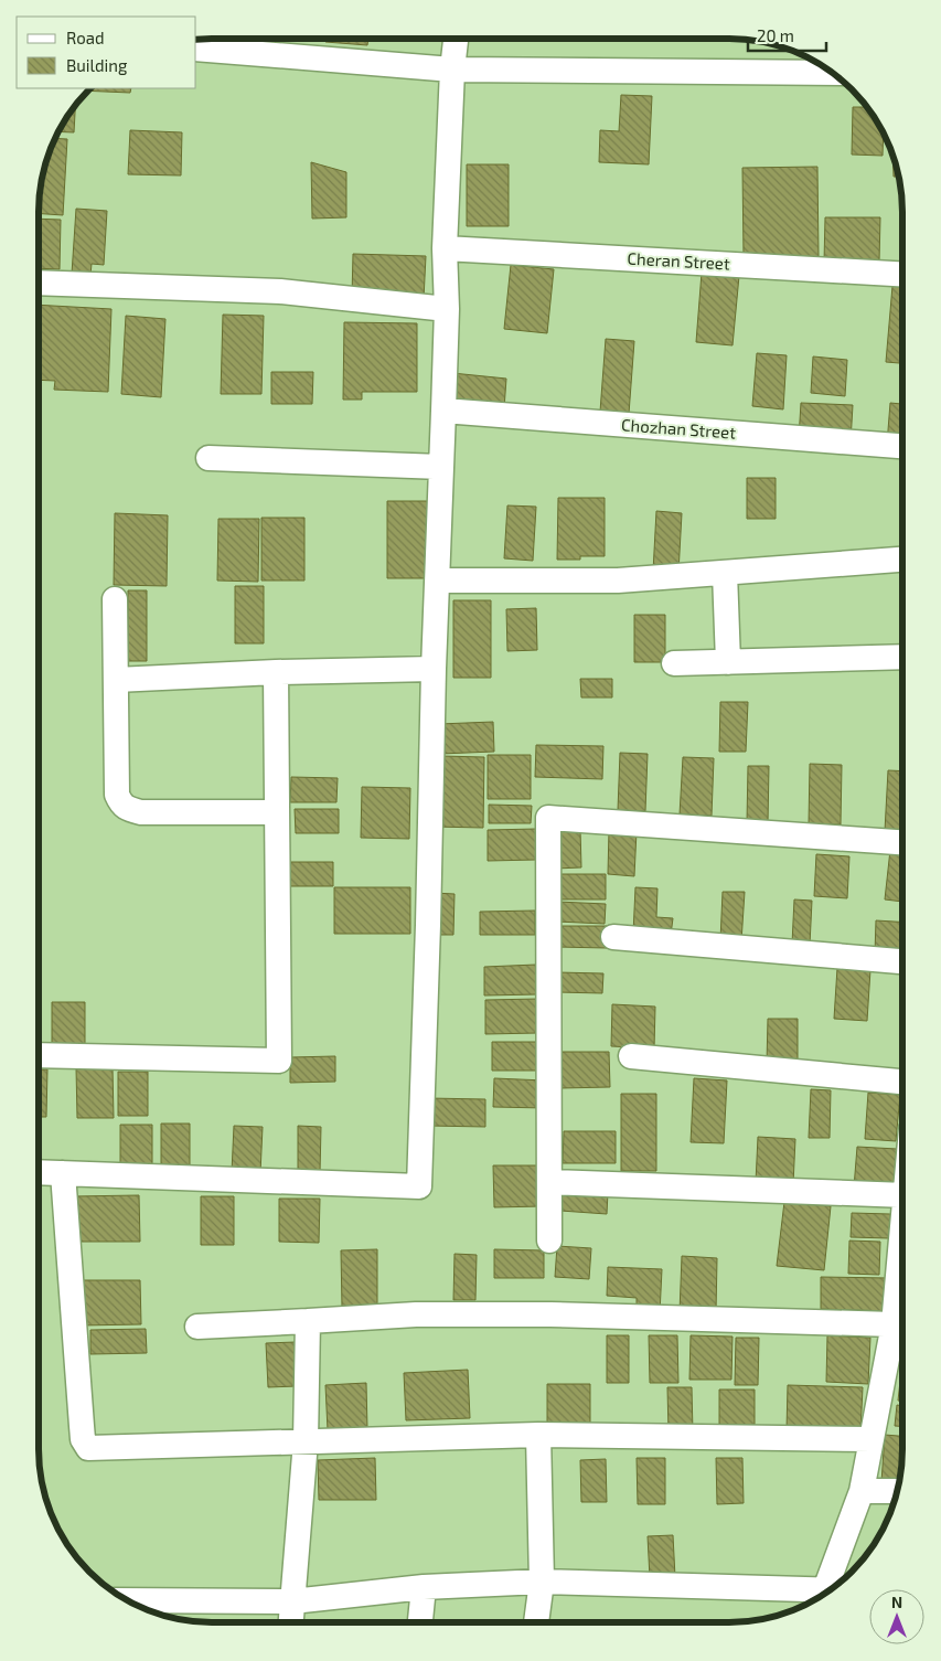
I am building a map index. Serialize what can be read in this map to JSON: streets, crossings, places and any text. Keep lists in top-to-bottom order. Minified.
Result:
{"streets":{"street":["Cheran Street","Chozhan Street"]},"legend":["Road","Building"],"scale_bar":"20 m","north":"top"}
